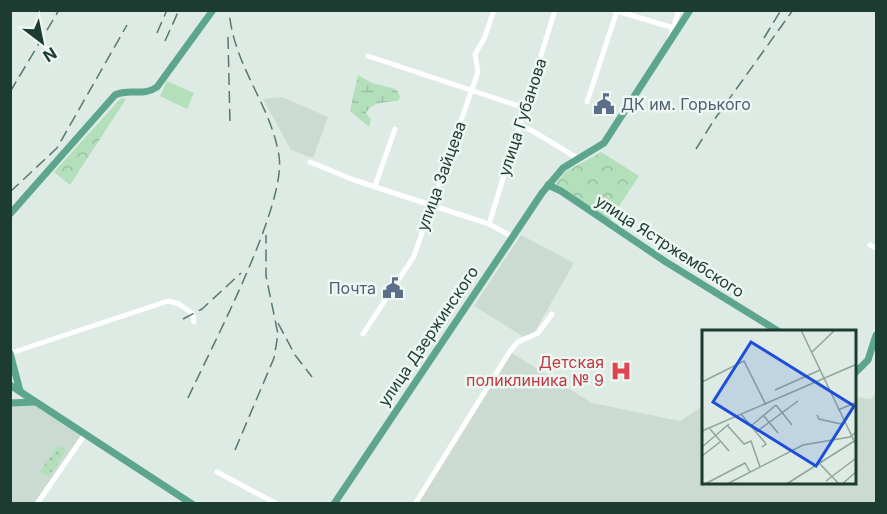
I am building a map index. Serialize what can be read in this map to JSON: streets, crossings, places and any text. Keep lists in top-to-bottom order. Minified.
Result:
{"streets":{"main road":["улица Ястржембского","улица Дзержинского"],"street":["улица Губанова","улица Зайцева"]},"crossings":[["улица Ястржембского","улица Дзержинского"]],"places":{"public building":["ДК им. Горького","Почта"],"hospital":["Детская поликлиника № 9"]},"north":"bottom right"}
